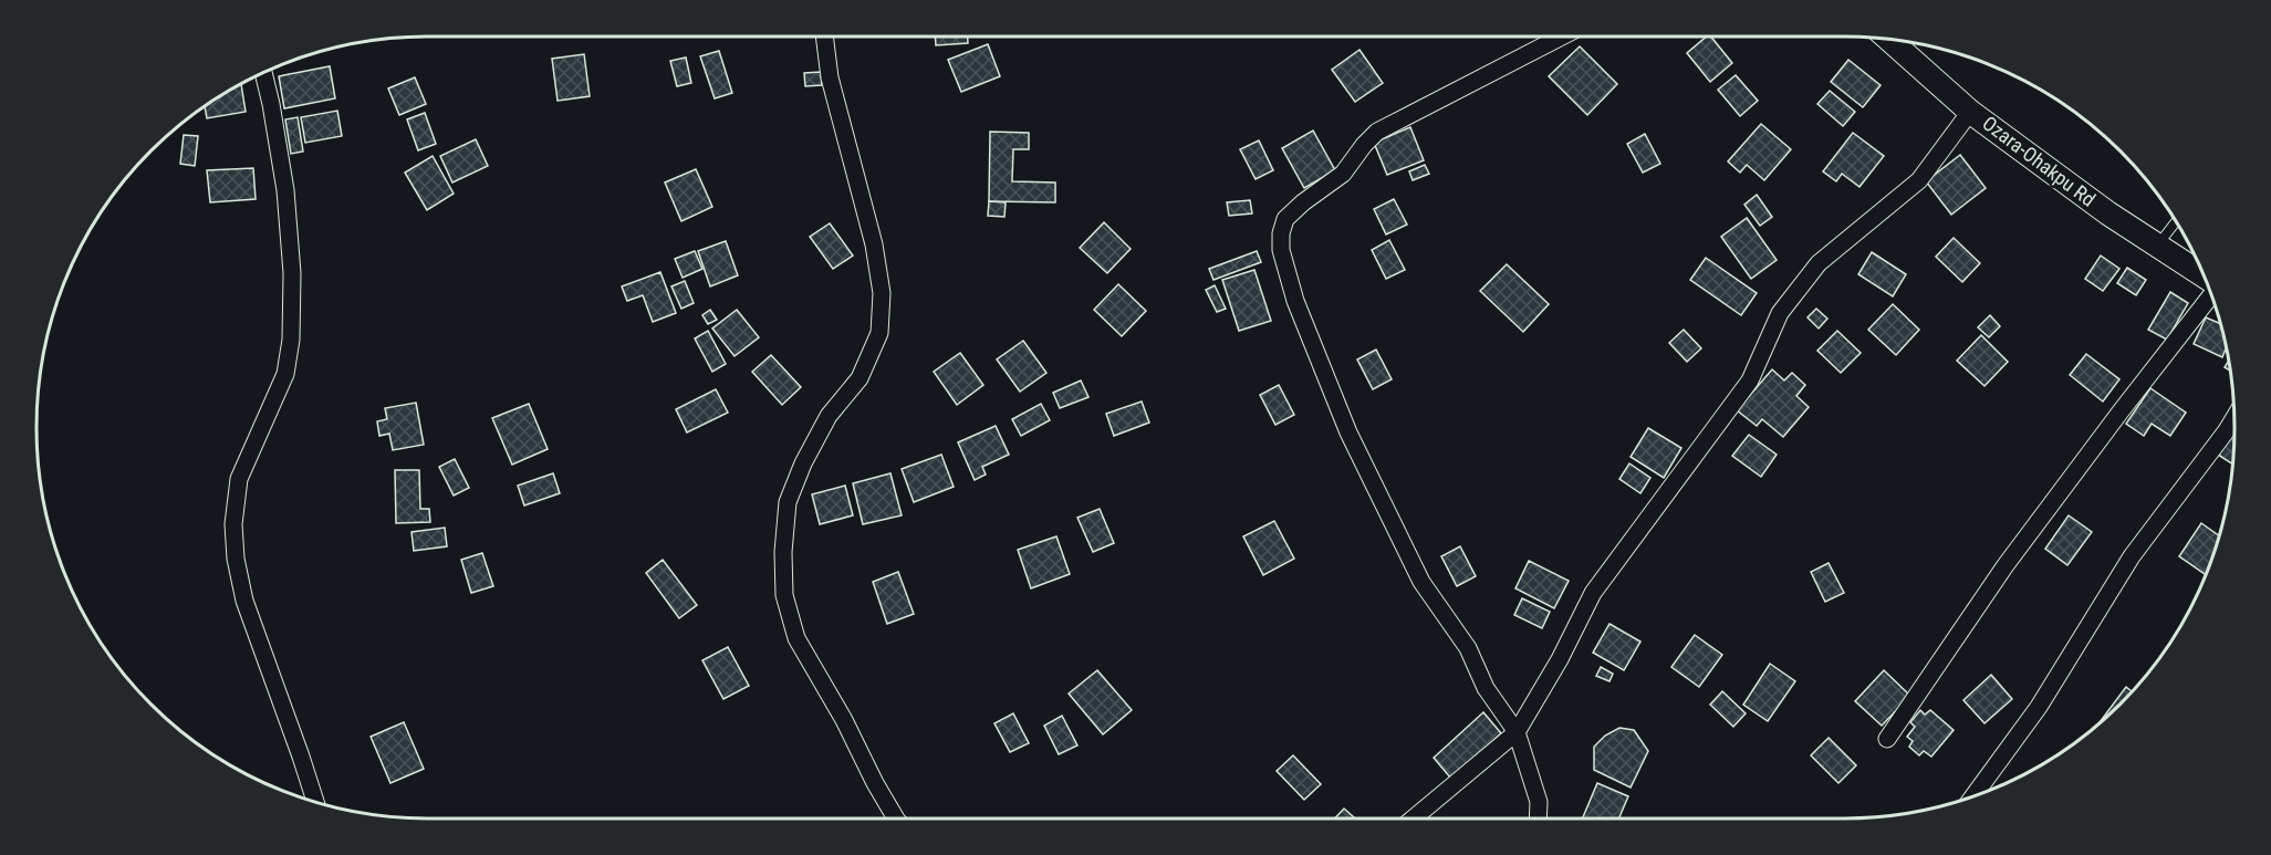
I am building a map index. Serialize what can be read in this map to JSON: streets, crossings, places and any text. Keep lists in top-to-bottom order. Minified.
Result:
{"streets":{"main road":["Ozara-Ohakpu Rd"]}}
